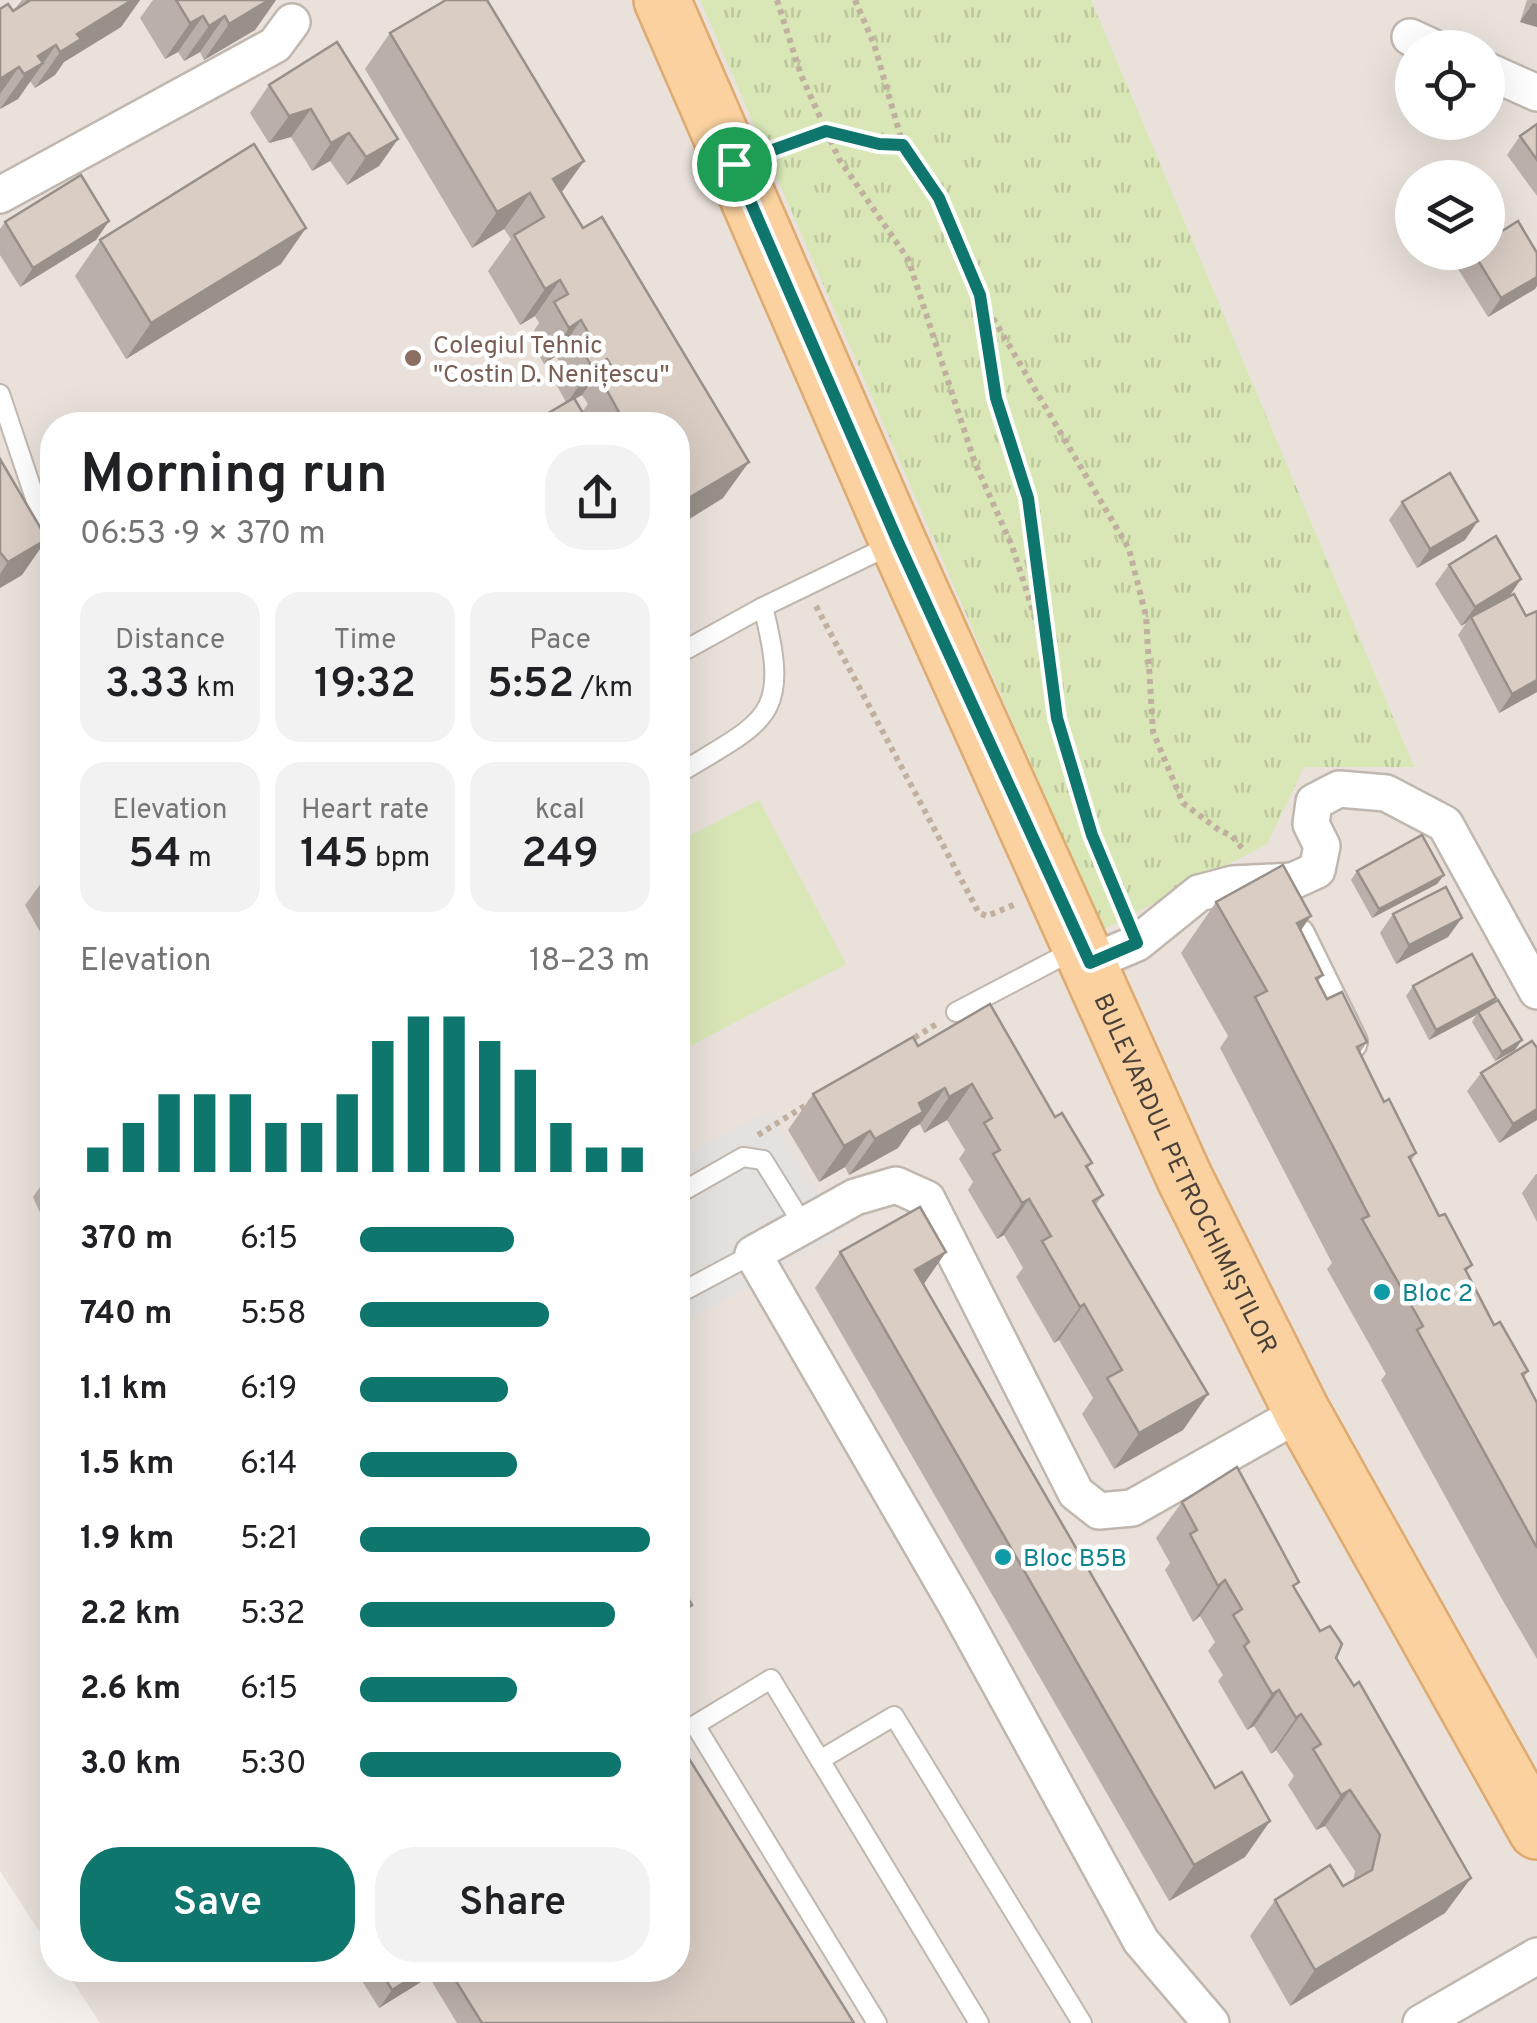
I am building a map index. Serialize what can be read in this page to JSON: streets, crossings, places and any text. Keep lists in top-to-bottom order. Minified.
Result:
{"streets":{"main road":["BULEVARDUL PETROCHIMIȘTILOR"]},"places":["Colegiul Tehnic \"Costin D. Nenițescu\"","Bloc 2","Bloc B5B"],"page":{"heading":["Morning run","06:53 · 9 × 370 m"],"stats":[["Distance","3.33 km"],["Time","19:32"],["Pace","5:52 /km"],["Elevation","54 m"],["Heart rate","145 bpm"],["kcal","249"]],"chart":["Elevation","18–23 m"],"list":[{"name":"370 m","note":"6:15"},{"name":"740 m","note":"5:58"},{"name":"1.1 km","note":"6:19"},{"name":"1.5 km","note":"6:14"},{"name":"1.9 km","note":"5:21"},{"name":"2.2 km","note":"5:32"},{"name":"2.6 km","note":"6:15"},{"name":"3.0 km","note":"5:30"}],"buttons":["Save","Share"]}}
